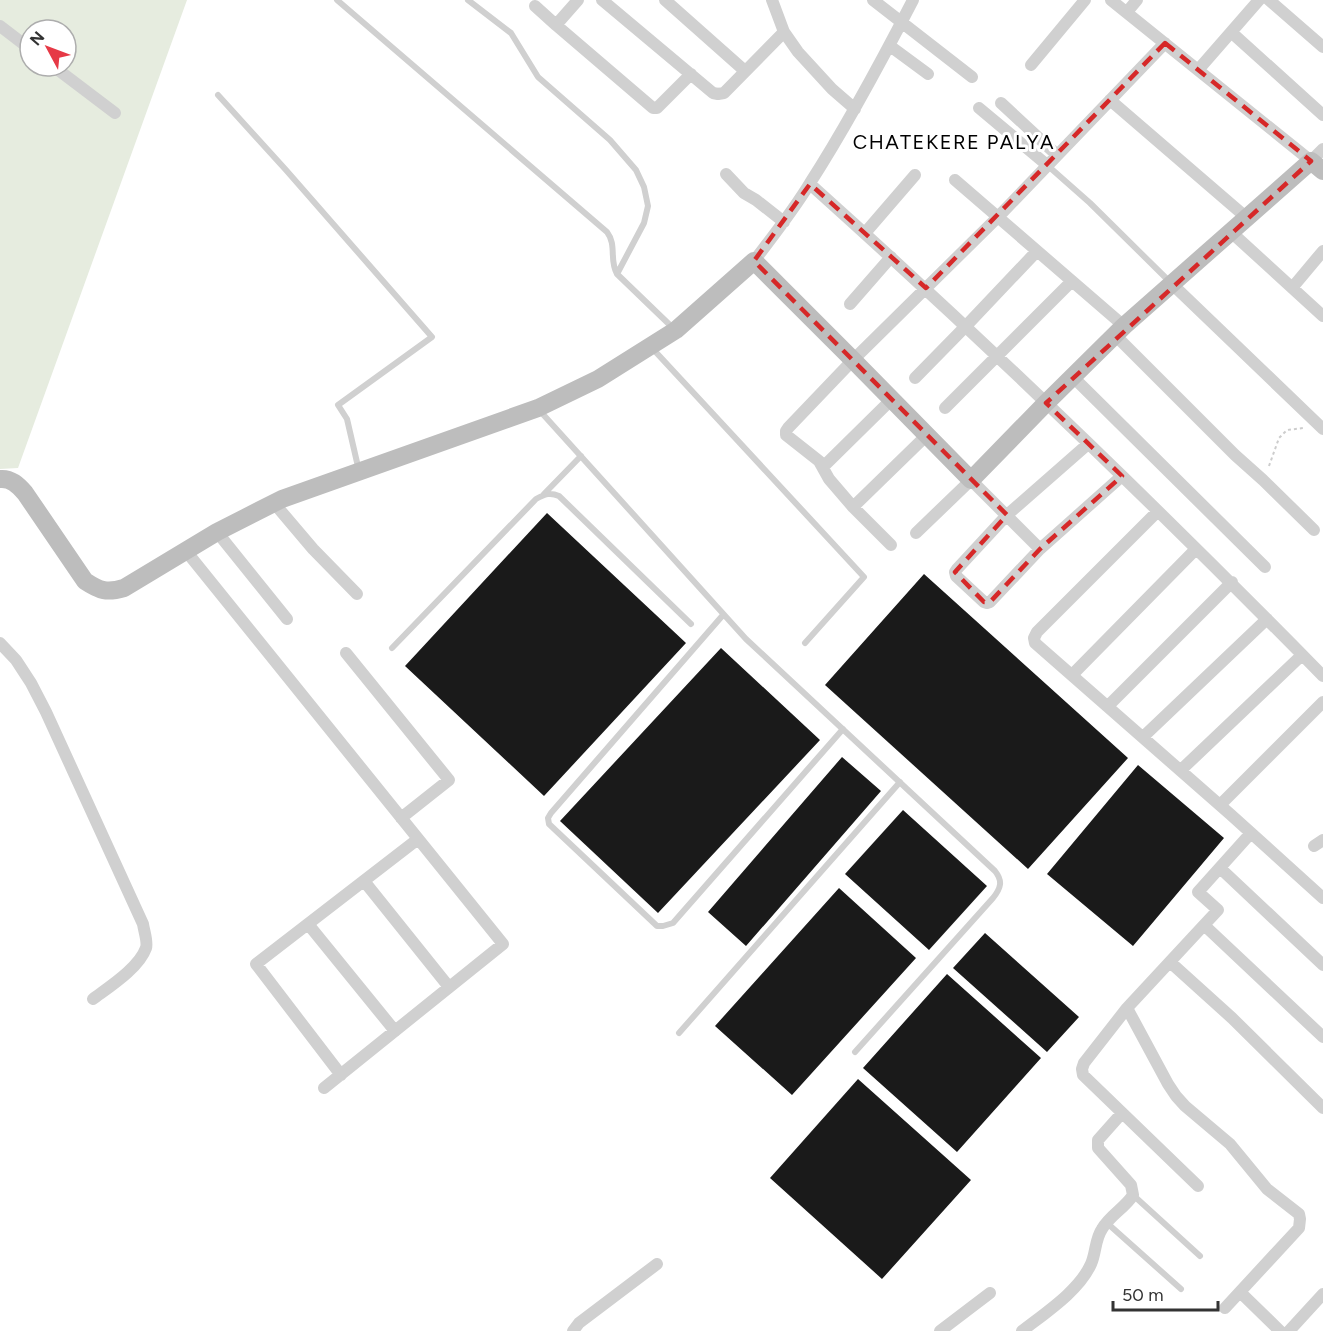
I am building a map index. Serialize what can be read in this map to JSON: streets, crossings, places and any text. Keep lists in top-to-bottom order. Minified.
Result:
{"districts":["CHATEKERE PALYA"],"scale_bar":"50 m","north":"top left"}
